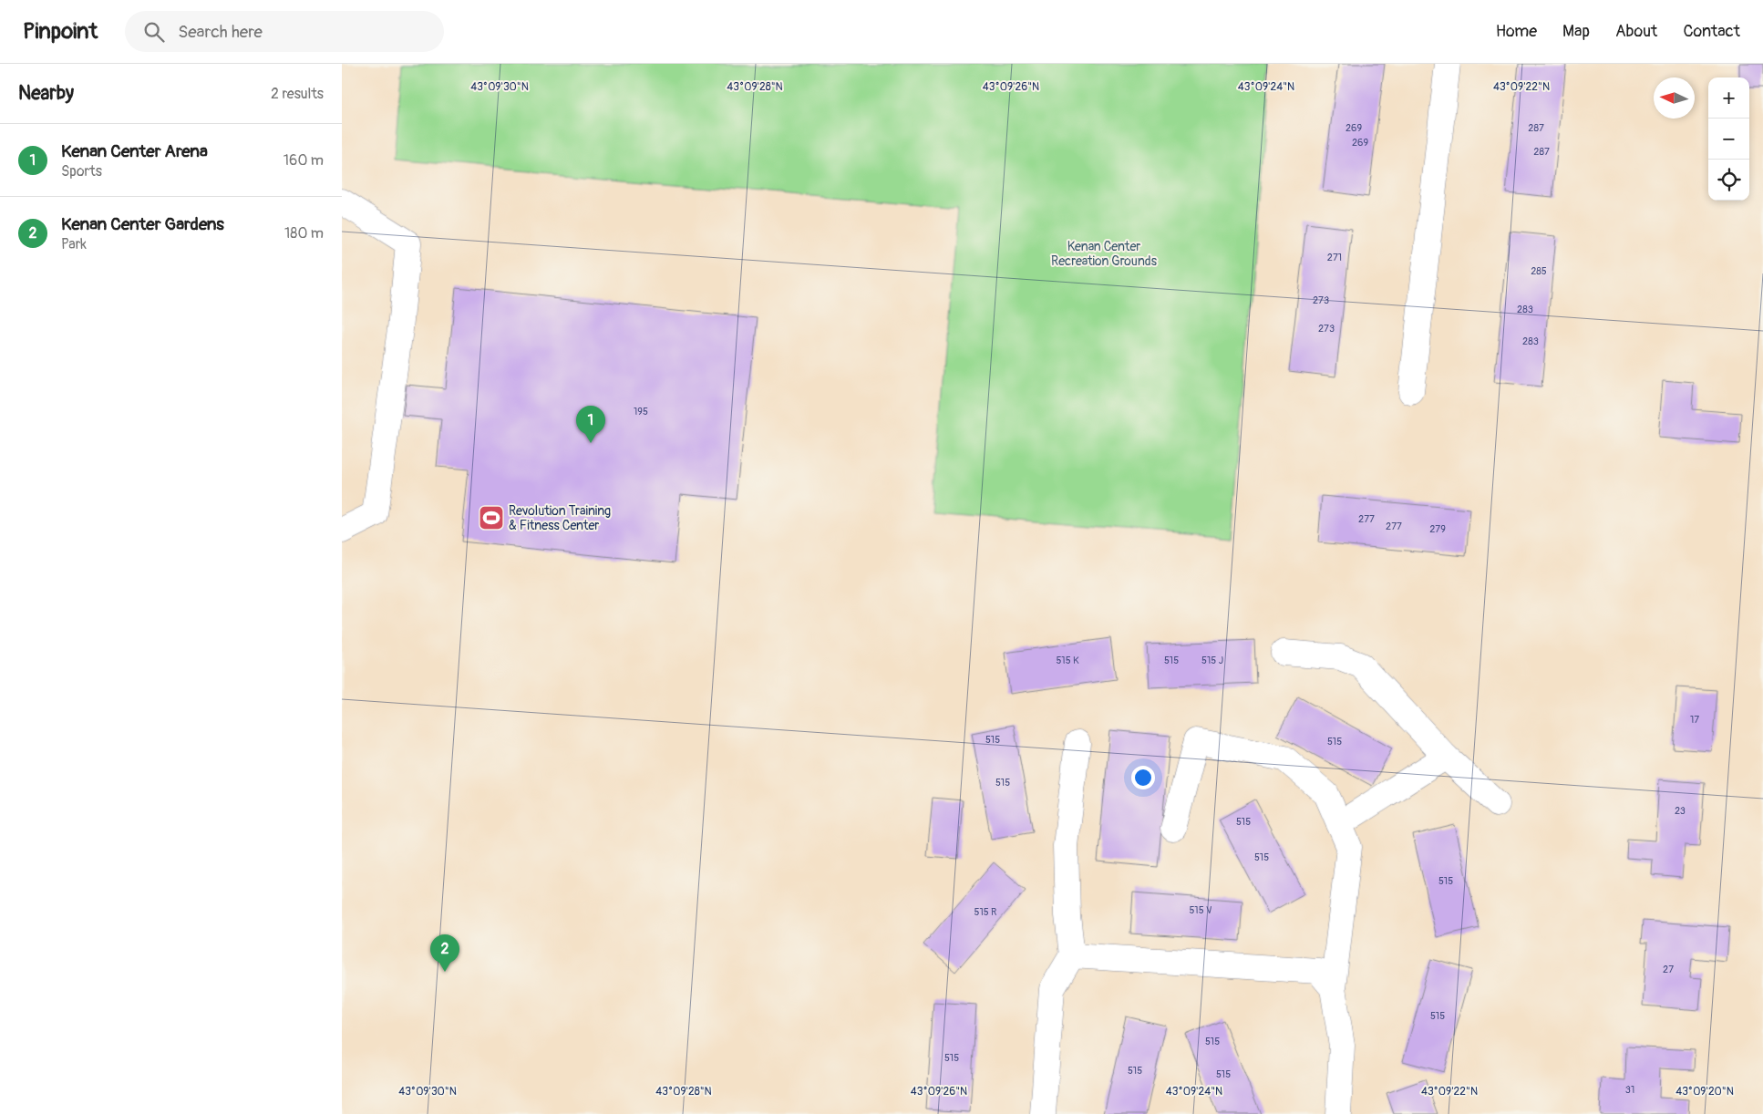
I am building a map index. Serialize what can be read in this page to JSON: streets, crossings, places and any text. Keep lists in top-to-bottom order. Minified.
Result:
{"parks":["Kenan Center Recreation Grounds"],"places":{"sports":["Revolution Training & Fitness Center"]},"house_numbers":["269","287","269","287","271","285","273","283","273","283","195","277","277","279","515 K","515","515 J","17","515","515","515","23","515","515","515","515 V","515 R","27","515","515","515","515","515","31"],"north":"left","page":{"header":"Pinpoint","search":"Search here","nav":["Home","Map","About","Contact"],"heading":["Nearby","2 results"],"map_buttons":["+","−"],"list":[{"mark":"1","name":"Kenan Center Arena","note":"Sports","value":"160 m"},{"mark":"2","name":"Kenan Center Gardens","note":"Park","value":"180 m"}],"pins":["1","2"]},"coordinates":["43°09'30\"N","43°09'28\"N","43°09'26\"N","43°09'24\"N","43°09'22\"N","43°09'20\"N"]}
